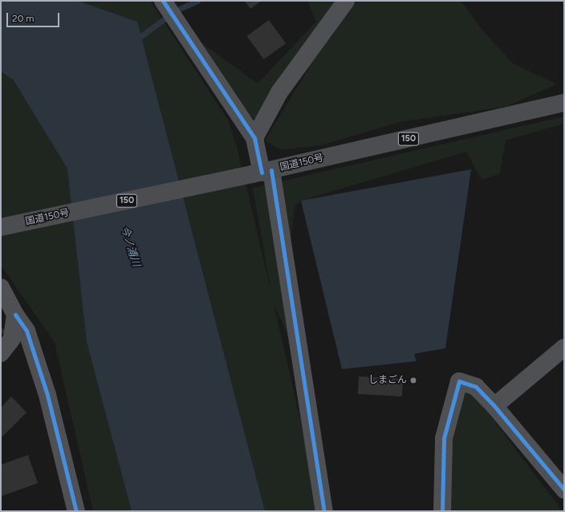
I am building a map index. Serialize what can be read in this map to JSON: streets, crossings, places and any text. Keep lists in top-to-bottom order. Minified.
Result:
{"streets":{"highway":["150","国道150号"]},"water":["今ノ浦川"],"places":["しまごん"],"scale_bar":"20 m"}
